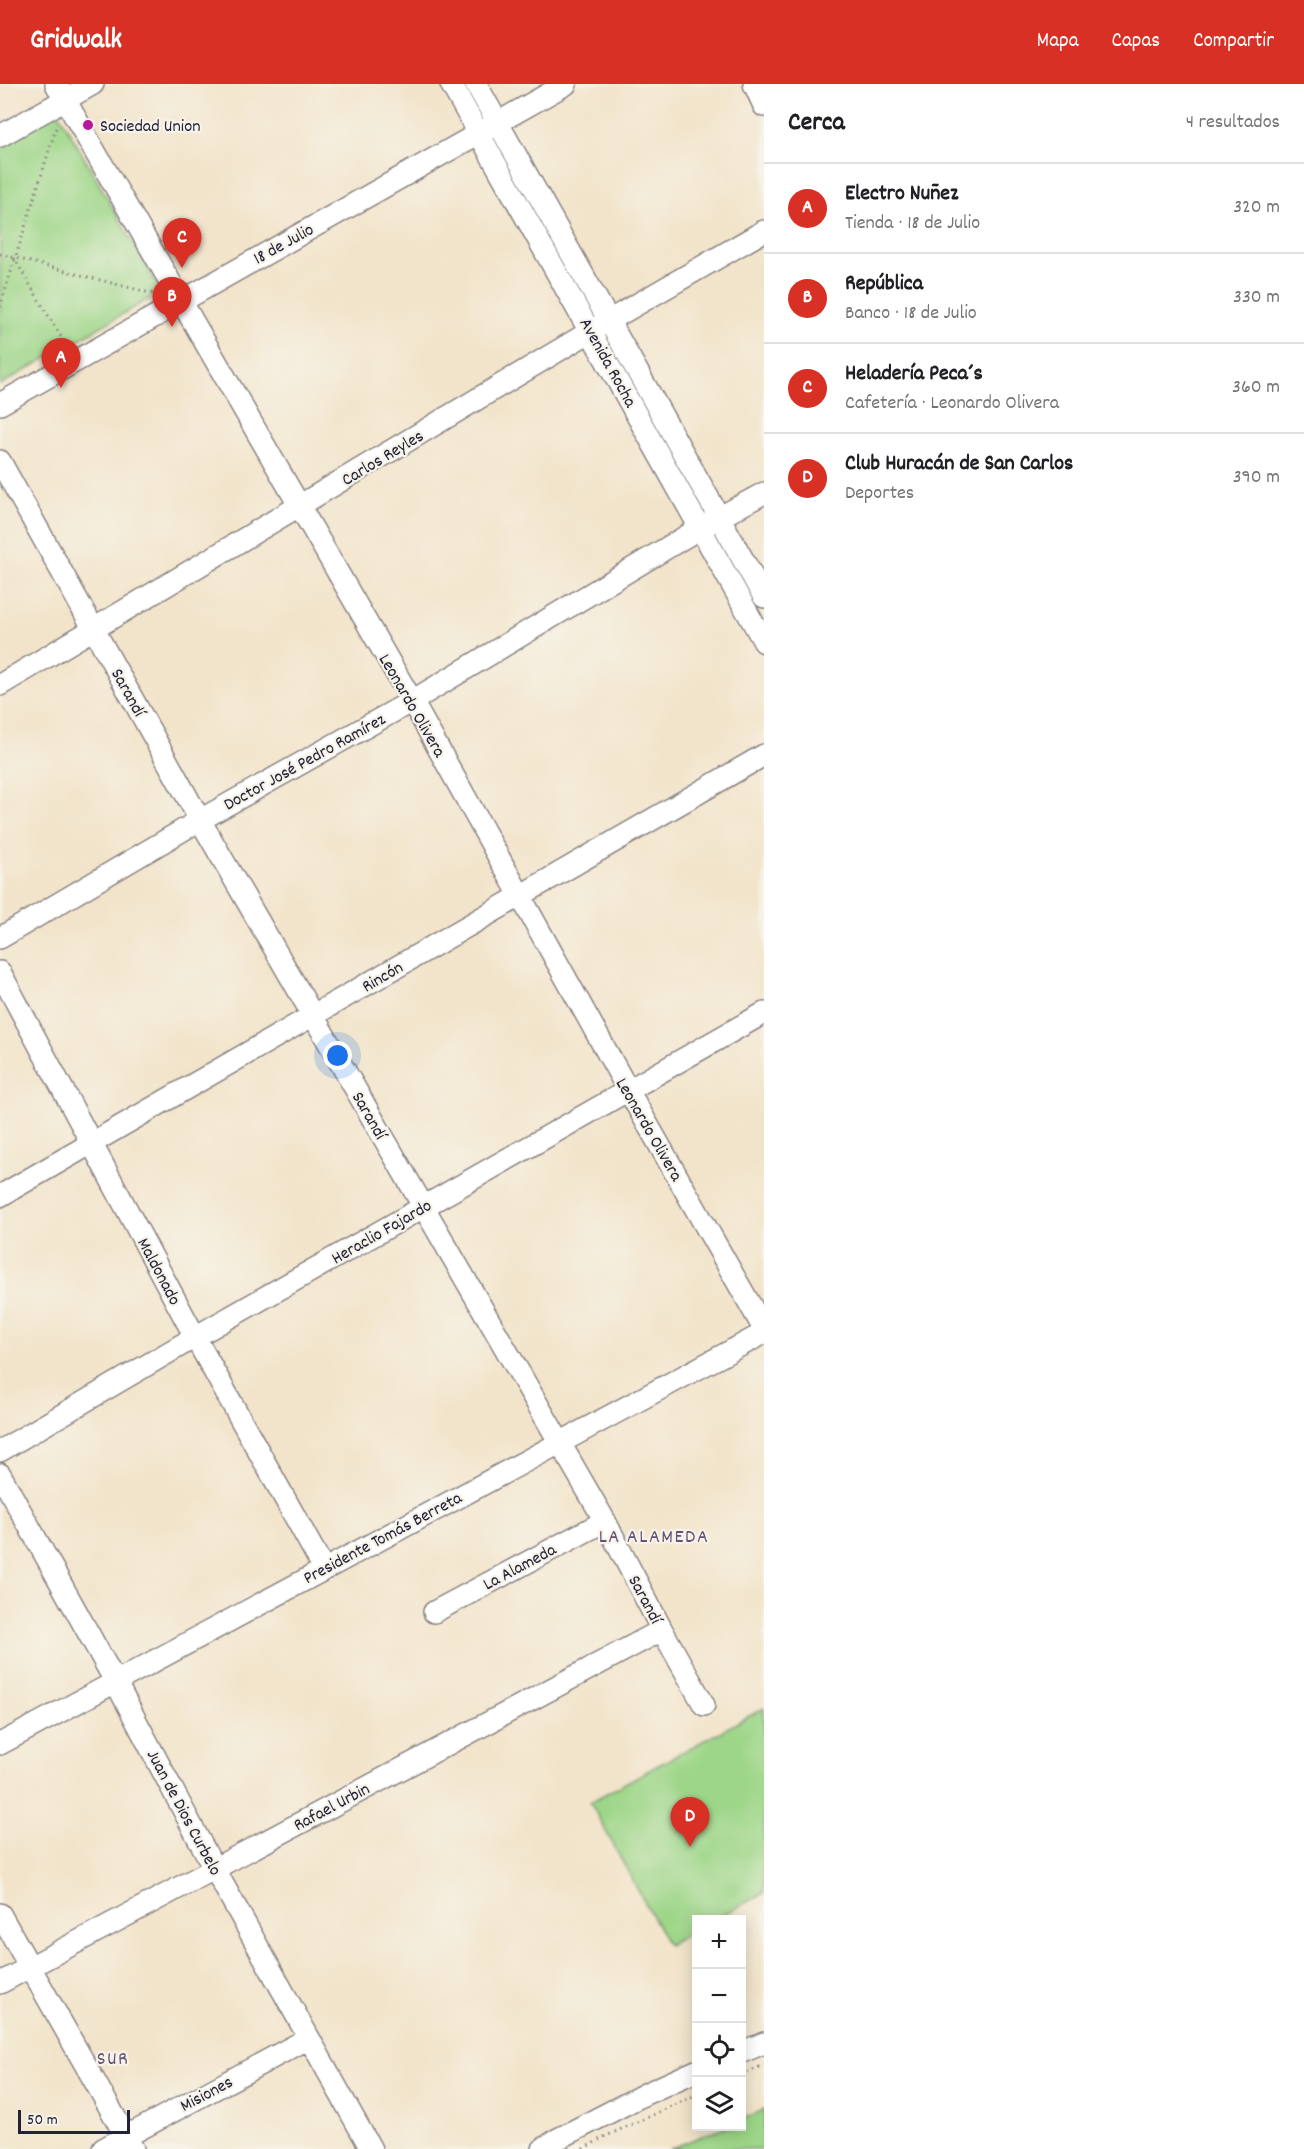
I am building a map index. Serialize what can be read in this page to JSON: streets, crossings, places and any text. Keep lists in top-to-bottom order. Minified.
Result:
{"streets":{"street":["18 de Julio","Avenida Rocha","Carlos Reyles","Sarandí","Leonardo Olivera","Doctor José Pedro Ramírez","Rincón","Heraclio Fajardo","Maldonado","Presidente Tomás Berreta","La Alameda","Rafael Urbin","Juan de Dios Curbelo","Misiones"]},"crossings":[["18 de Julio","Avenida Rocha"],["18 de Julio","Leonardo Olivera"],["Avenida Rocha","Carlos Reyles"],["Avenida Rocha","Doctor José Pedro Ramírez"],["Carlos Reyles","Sarandí"],["Carlos Reyles","Leonardo Olivera"],["Sarandí","Doctor José Pedro Ramírez"],["Sarandí","Rincón"],["Sarandí","Heraclio Fajardo"],["Sarandí","Presidente Tomás Berreta"],["Sarandí","La Alameda"],["Sarandí","Rafael Urbin"],["Leonardo Olivera","Doctor José Pedro Ramírez"],["Leonardo Olivera","Rincón"],["Leonardo Olivera","Heraclio Fajardo"],["Leonardo Olivera","Presidente Tomás Berreta"],["Rincón","Maldonado"],["Heraclio Fajardo","Maldonado"],["Maldonado","Presidente Tomás Berreta"],["Presidente Tomás Berreta","Juan de Dios Curbelo"],["Rafael Urbin","Juan de Dios Curbelo"],["Juan de Dios Curbelo","Misiones"]],"districts":["LA ALAMEDA","SUR"],"places":["Sociedad Union"],"scale_bar":"50 m","page":{"header":"Gridwalk","nav":["Mapa","Capas","Compartir"],"heading":["Cerca","4 resultados"],"list":[{"mark":"A","name":"Electro Nuñez","note":"Tienda · 18 de Julio","value":"320 m"},{"mark":"B","name":"República","note":"Banco · 18 de Julio","value":"330 m"},{"mark":"C","name":"Heladería Peca´s","note":"Cafetería · Leonardo Olivera","value":"360 m"},{"mark":"D","name":"Club Huracán de San Carlos","note":"Deportes","value":"390 m"}],"pins":["C","B","A","D"],"map_buttons":["+","−"],"scale":"50 m"}}
